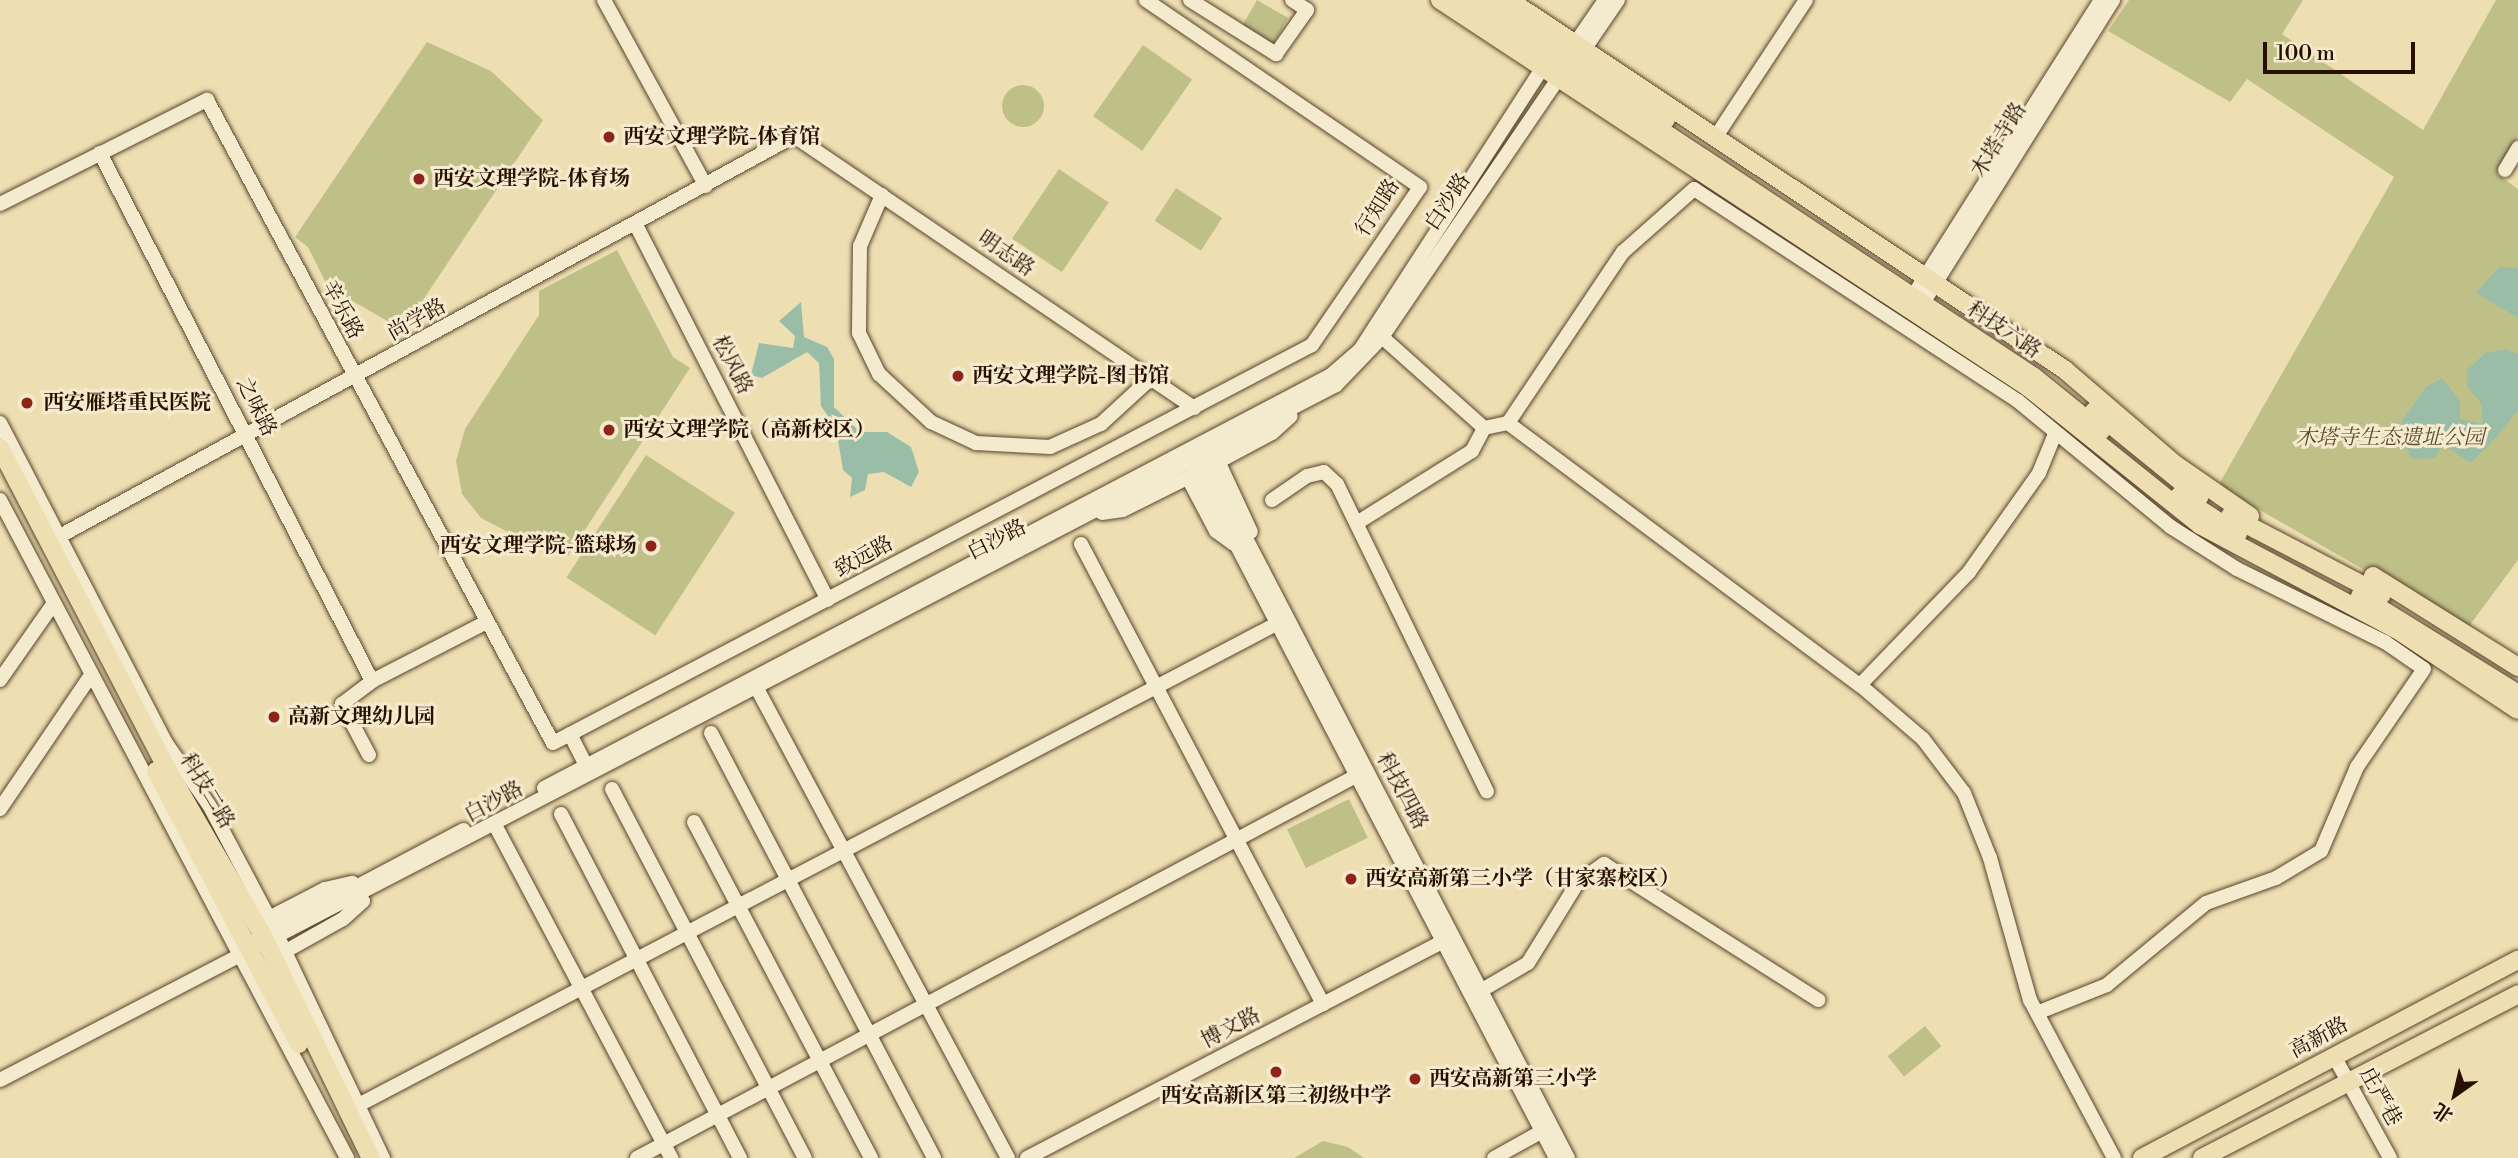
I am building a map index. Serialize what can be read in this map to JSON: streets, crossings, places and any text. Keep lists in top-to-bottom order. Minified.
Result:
{"streets":{"main road":["科技六路","科技二路","高新路"],"street":["木塔寺路","白沙路","行知路","明志路","辛乐路","尚学路","松风路","之味路","致远路","科技四路","博文路","庄严巷"]},"crossings":[["木塔寺路","科技六路"],["白沙路","科技六路"],["白沙路","科技二路"],["白沙路","科技四路"],["行知路","明志路"],["行知路","致远路"],["明志路","尚学路"],["明志路","致远路"],["辛乐路","尚学路"],["辛乐路","之味路"],["辛乐路","致远路"],["尚学路","松风路"],["尚学路","之味路"],["松风路","致远路"],["科技四路","博文路"],["高新路","庄严巷"]],"parks":["木塔寺生态遗址公园"],"places":["西安文理学院-体育馆","西安文理学院-体育场","西安文理学院-图书馆","西安雁塔重民医院","西安文理学院（高新校区）","西安文理学院-篮球场","高新文理幼儿园","西安高新第三小学（甘家寨校区）","西安高新区第三初级中学","西安高新第三小学"],"scale_bar":"100 m","north":"bottom left"}
